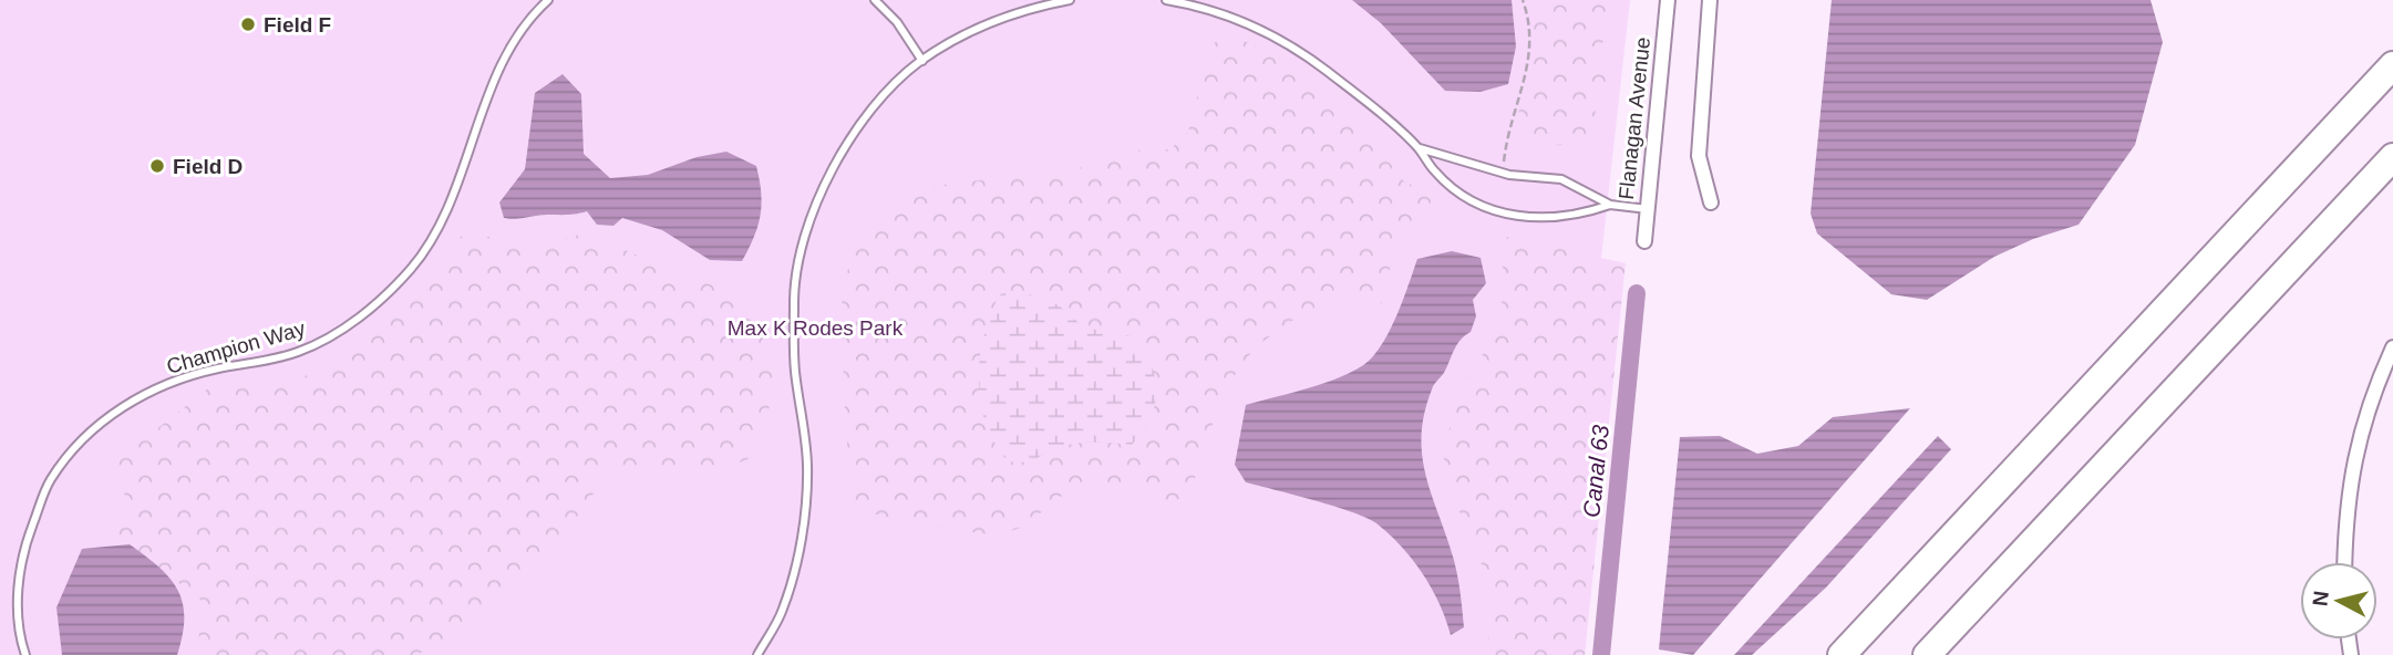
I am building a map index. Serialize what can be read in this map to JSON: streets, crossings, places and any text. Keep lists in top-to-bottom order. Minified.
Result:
{"streets":{"street":["Flanagan Avenue"],"lane":["Champion Way"]},"water":["Canal 63"],"parks":["Max K Rodes Park"],"places":["Field F","Field D"],"north":"left"}
